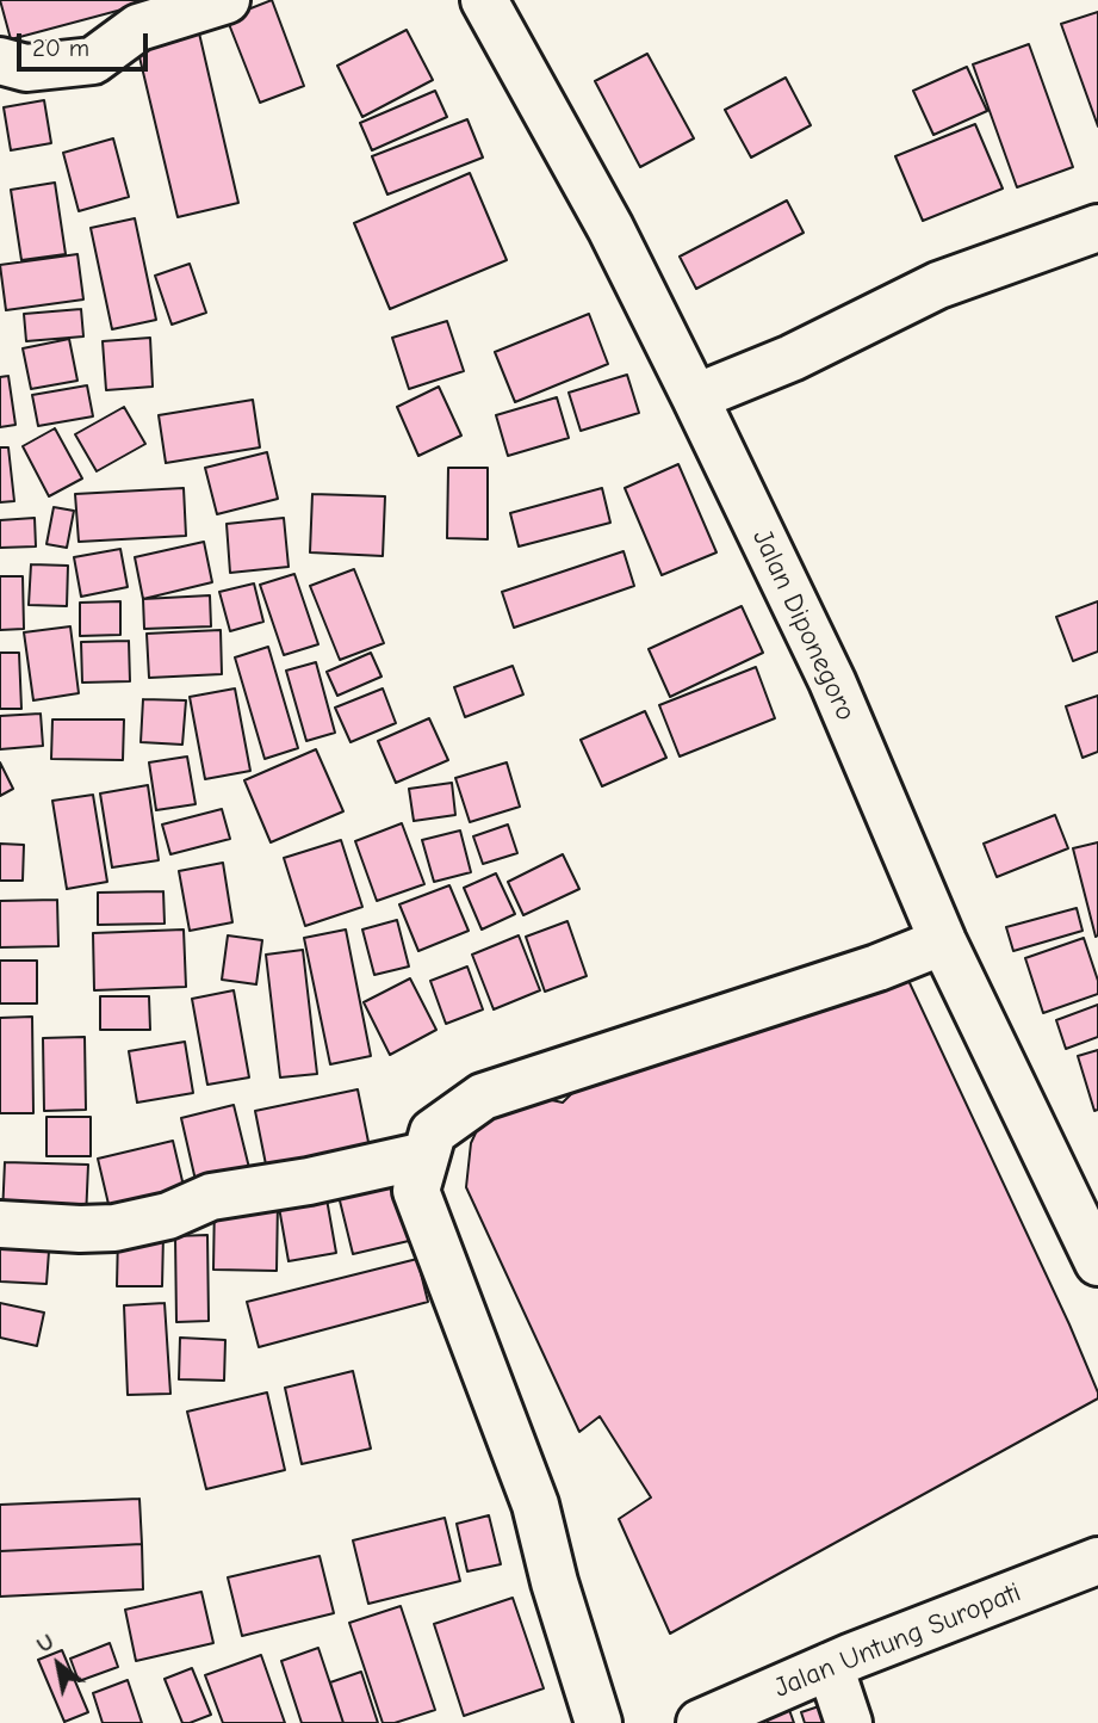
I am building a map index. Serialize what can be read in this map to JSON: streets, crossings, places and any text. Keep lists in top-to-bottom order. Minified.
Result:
{"streets":{"street":["Jalan Diponegoro","Jalan Untung Suropati"]},"scale_bar":"20 m","north":"top left"}
